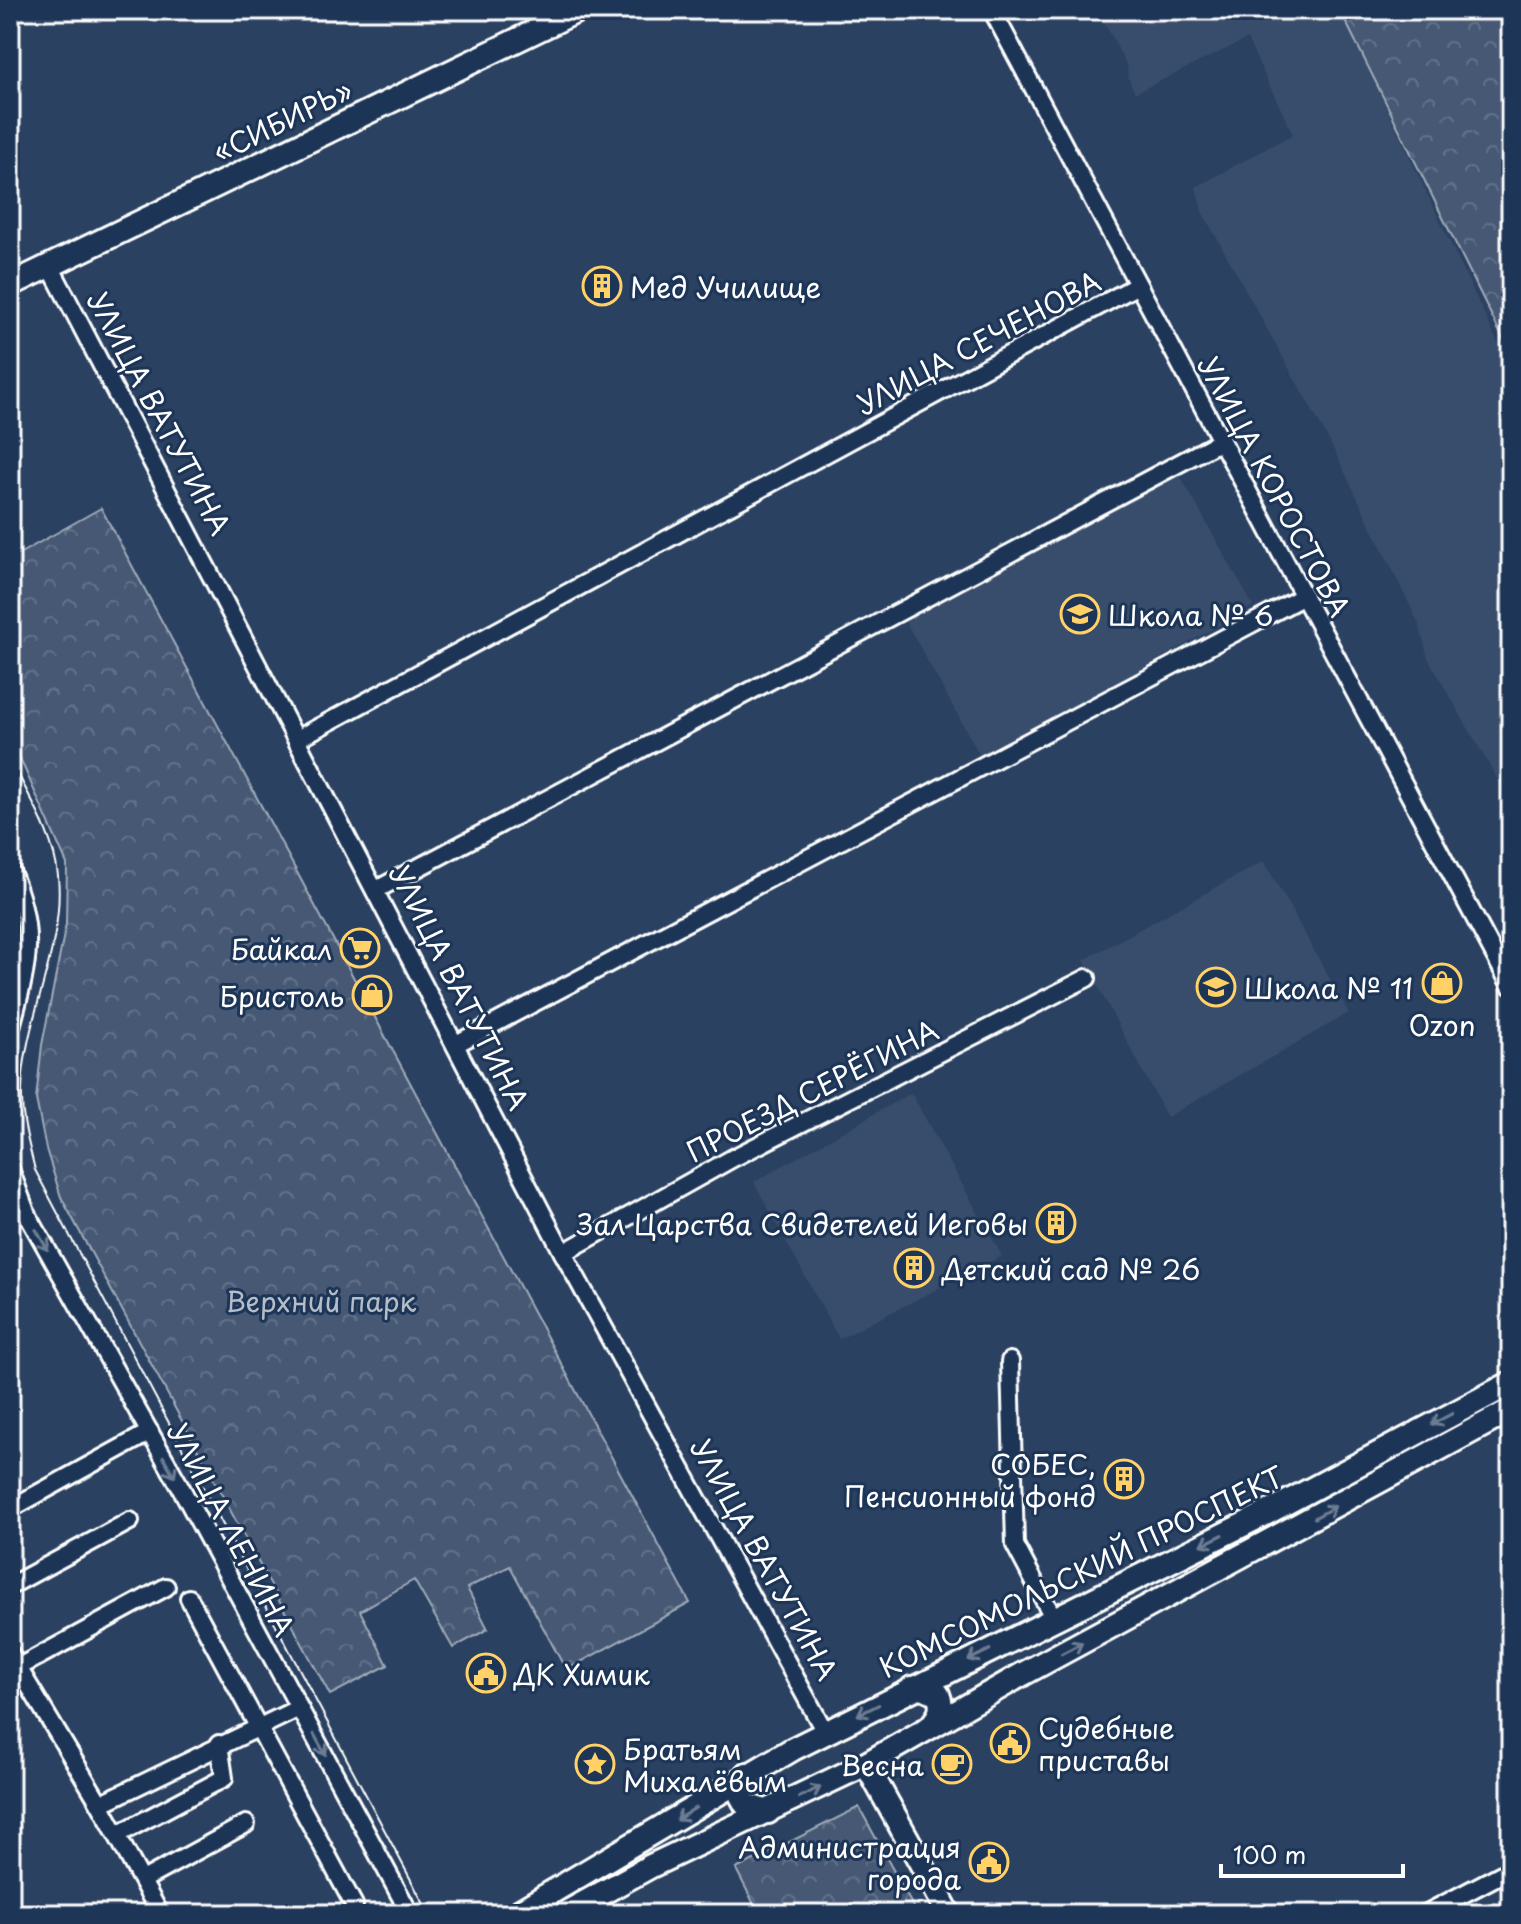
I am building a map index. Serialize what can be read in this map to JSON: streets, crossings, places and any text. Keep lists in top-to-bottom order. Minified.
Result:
{"streets":{"main road":["«СИБИРЬ»","КОМСОМОЛЬСКИЙ ПРОСПЕКТ"],"street":["УЛИЦА СЕЧЕНОВА","УЛИЦА ВАТУТИНА","УЛИЦА КОРОСТОВА","ПРОЕЗД СЕРЁГИНА","УЛИЦА ЛЕНИНА"]},"crossings":[["«СИБИРЬ»","УЛИЦА ВАТУТИНА"],["УЛИЦА СЕЧЕНОВА","УЛИЦА ВАТУТИНА"],["УЛИЦА СЕЧЕНОВА","УЛИЦА КОРОСТОВА"],["УЛИЦА ВАТУТИНА","ПРОЕЗД СЕРЁГИНА"],["УЛИЦА ВАТУТИНА","КОМСОМОЛЬСКИЙ ПРОСПЕКТ"]],"parks":["Верхний парк"],"places":{"building":["Мед Училище","Зал Царства Свидетелей Иеговы","Детский сад № 26","СОБЕС, Пенсионный фонд"],"school or university":["Школа № 6","Школа № 11"],"supermarket":["Байкал"],"shop":["Ozon","Бристоль"],"public building":["ДК Химик","Судебные приставы","Администрация города"],"place":["Братьям Михалёвым"],"cafe":["Весна"]},"scale_bar":"100 m"}
